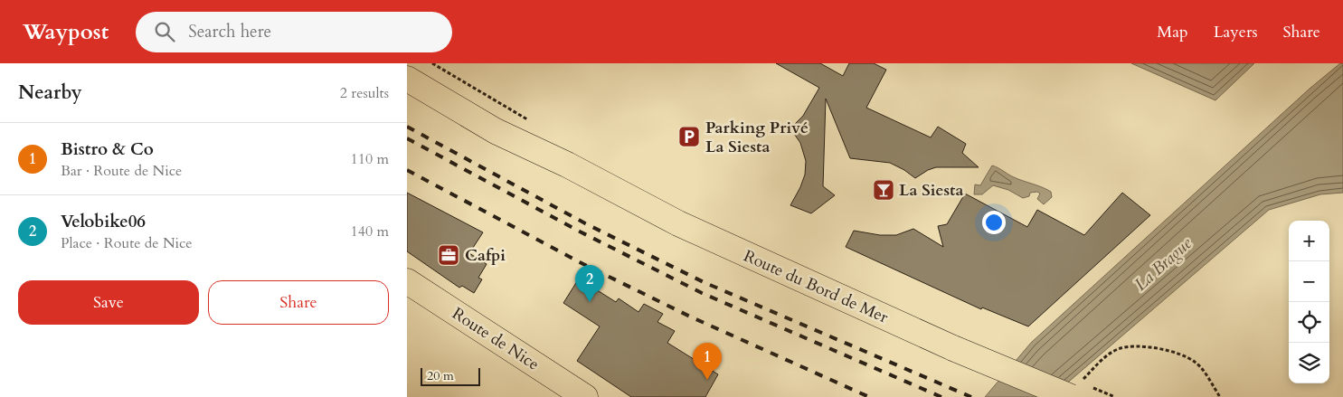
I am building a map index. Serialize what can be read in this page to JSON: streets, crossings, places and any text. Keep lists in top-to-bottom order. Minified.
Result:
{"streets":{"main road":["Route du Bord de Mer","Route de Nice"]},"water":["La Brague"],"places":{"parking":["Parking Privé La Siesta"],"bar":["La Siesta"],"office":["Cafpi"]},"scale_bar":"20 m","page":{"header":"Waypost","search":"Search here","nav":["Map","Layers","Share"],"heading":["Nearby","2 results"],"list":[{"mark":"1","name":"Bistro & Co","note":"Bar · Route de Nice","value":"110 m"},{"mark":"2","name":"Velobike06","note":"Place · Route de Nice","value":"140 m"}],"map_buttons":["+","−"],"pins":["2","1"],"buttons":["Save","Share"],"scale":"20 m"}}
